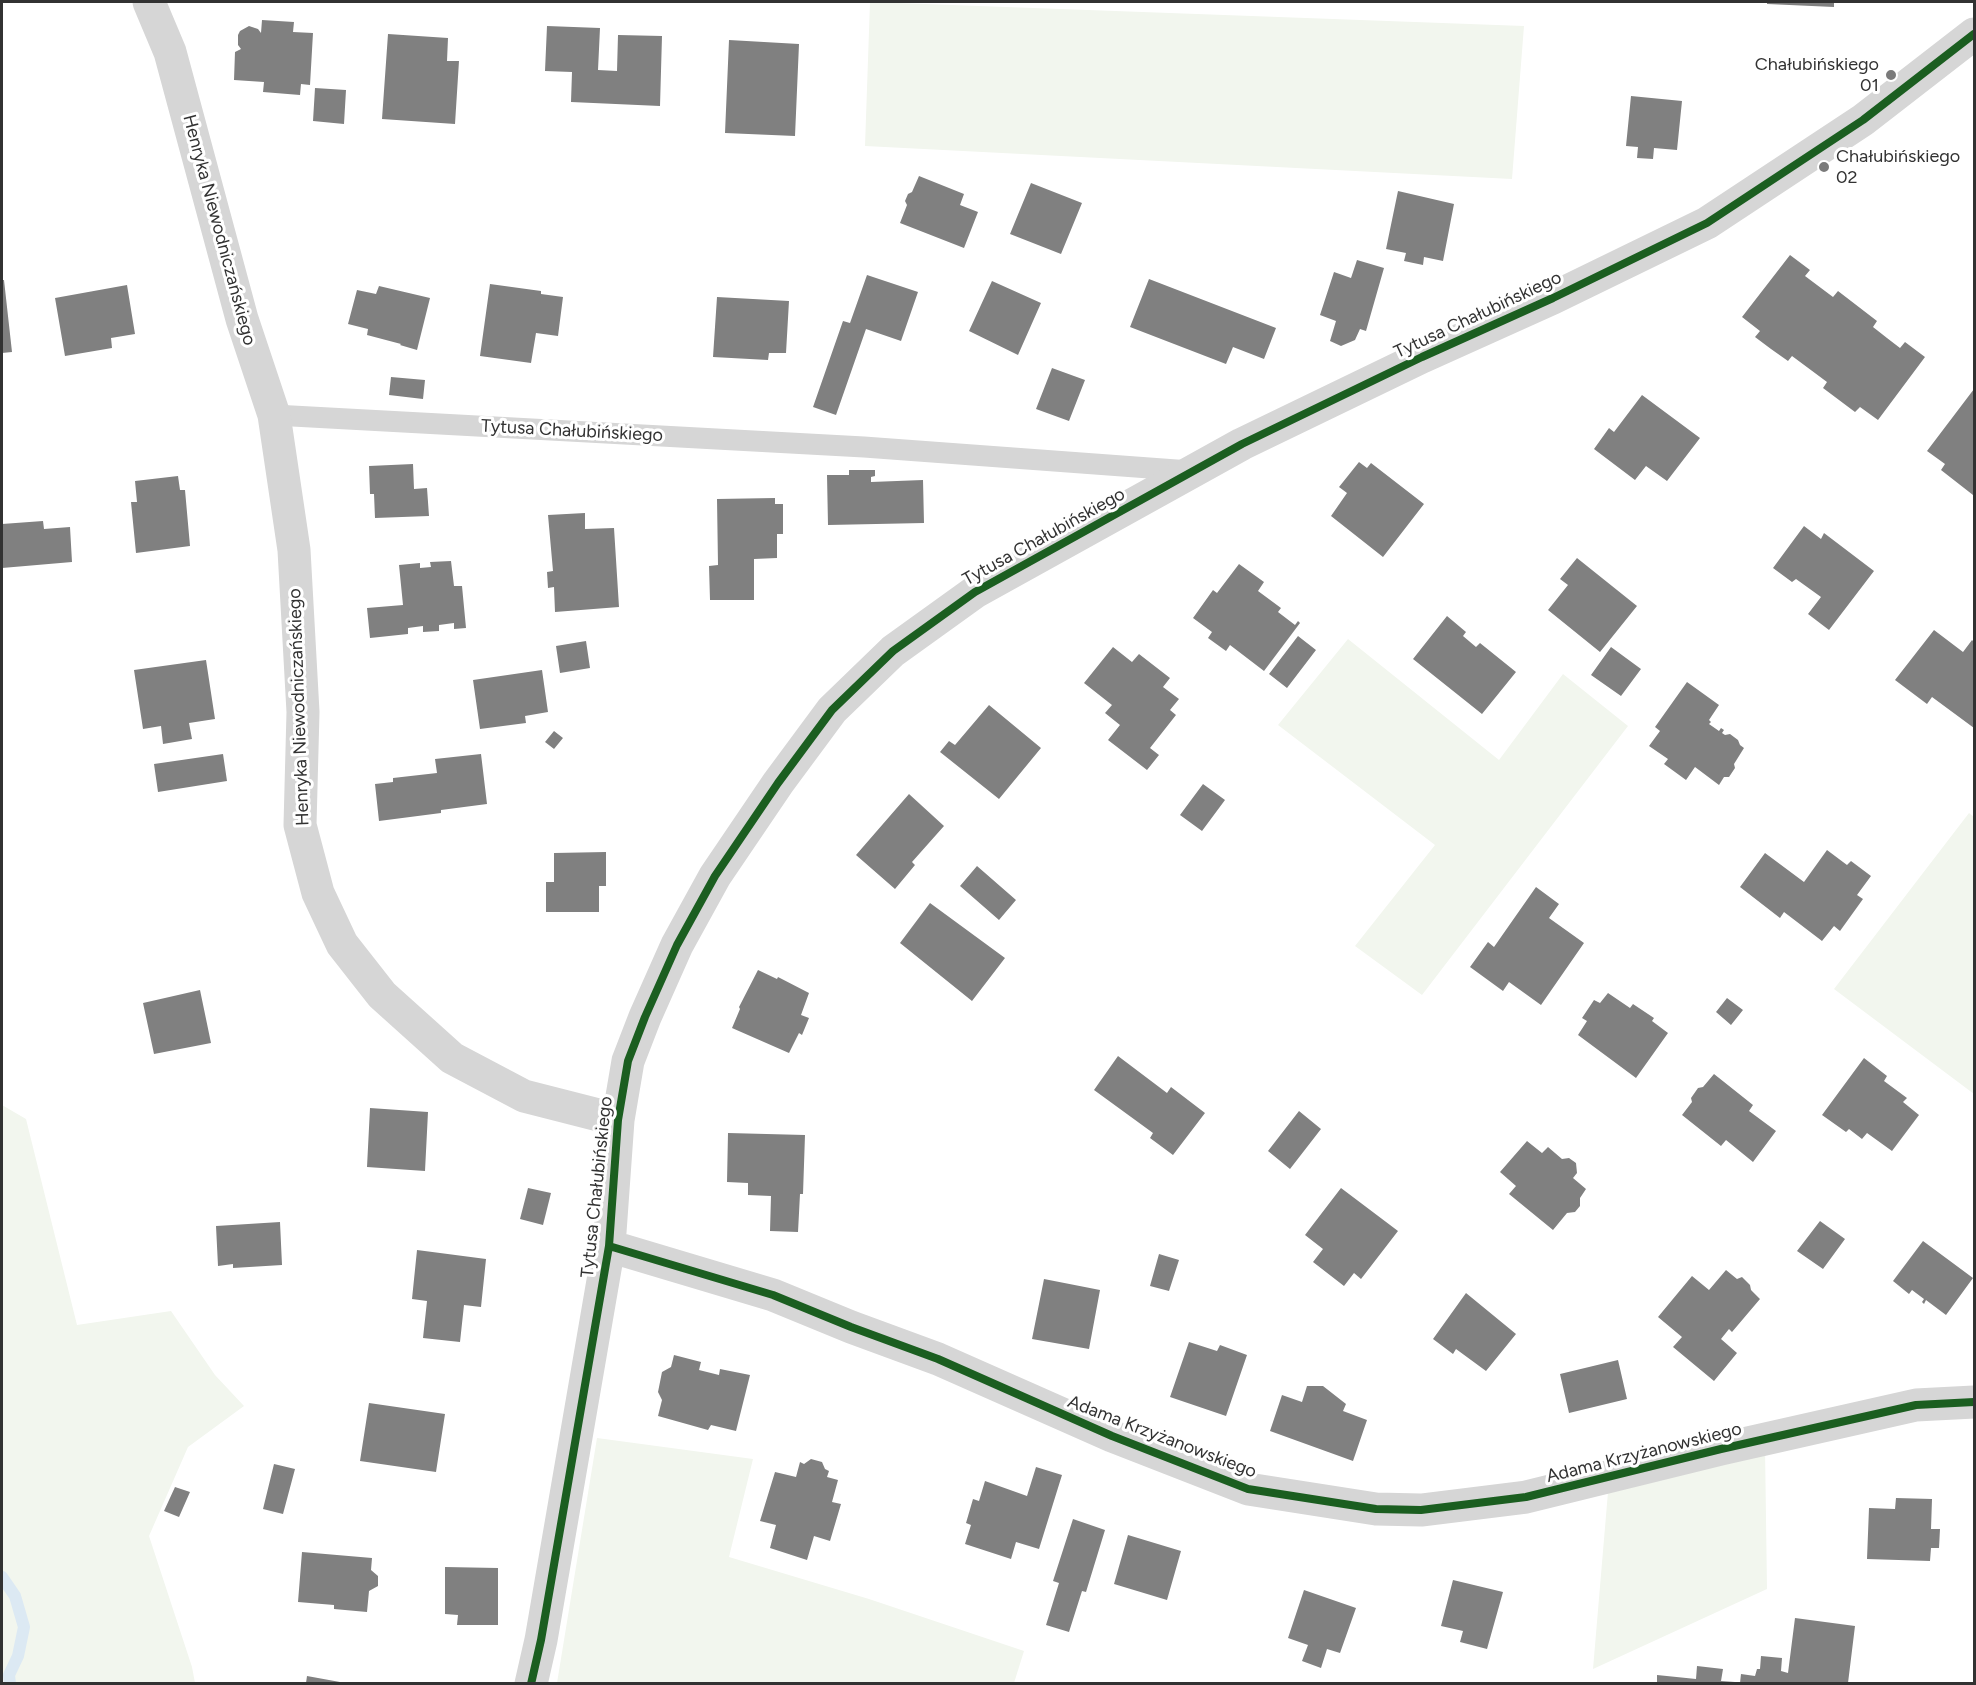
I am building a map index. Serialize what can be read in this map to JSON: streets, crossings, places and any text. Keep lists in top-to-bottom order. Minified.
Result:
{"streets":{"street":["Henryka Niewodniczańskiego","Tytusa Chałubińskiego","Adama Krzyżanowskiego"]},"crossings":[["Henryka Niewodniczańskiego","Tytusa Chałubińskiego"],["Tytusa Chałubińskiego","Adama Krzyżanowskiego"]],"places":["Chałubińskiego 01","Chałubińskiego 02"]}
